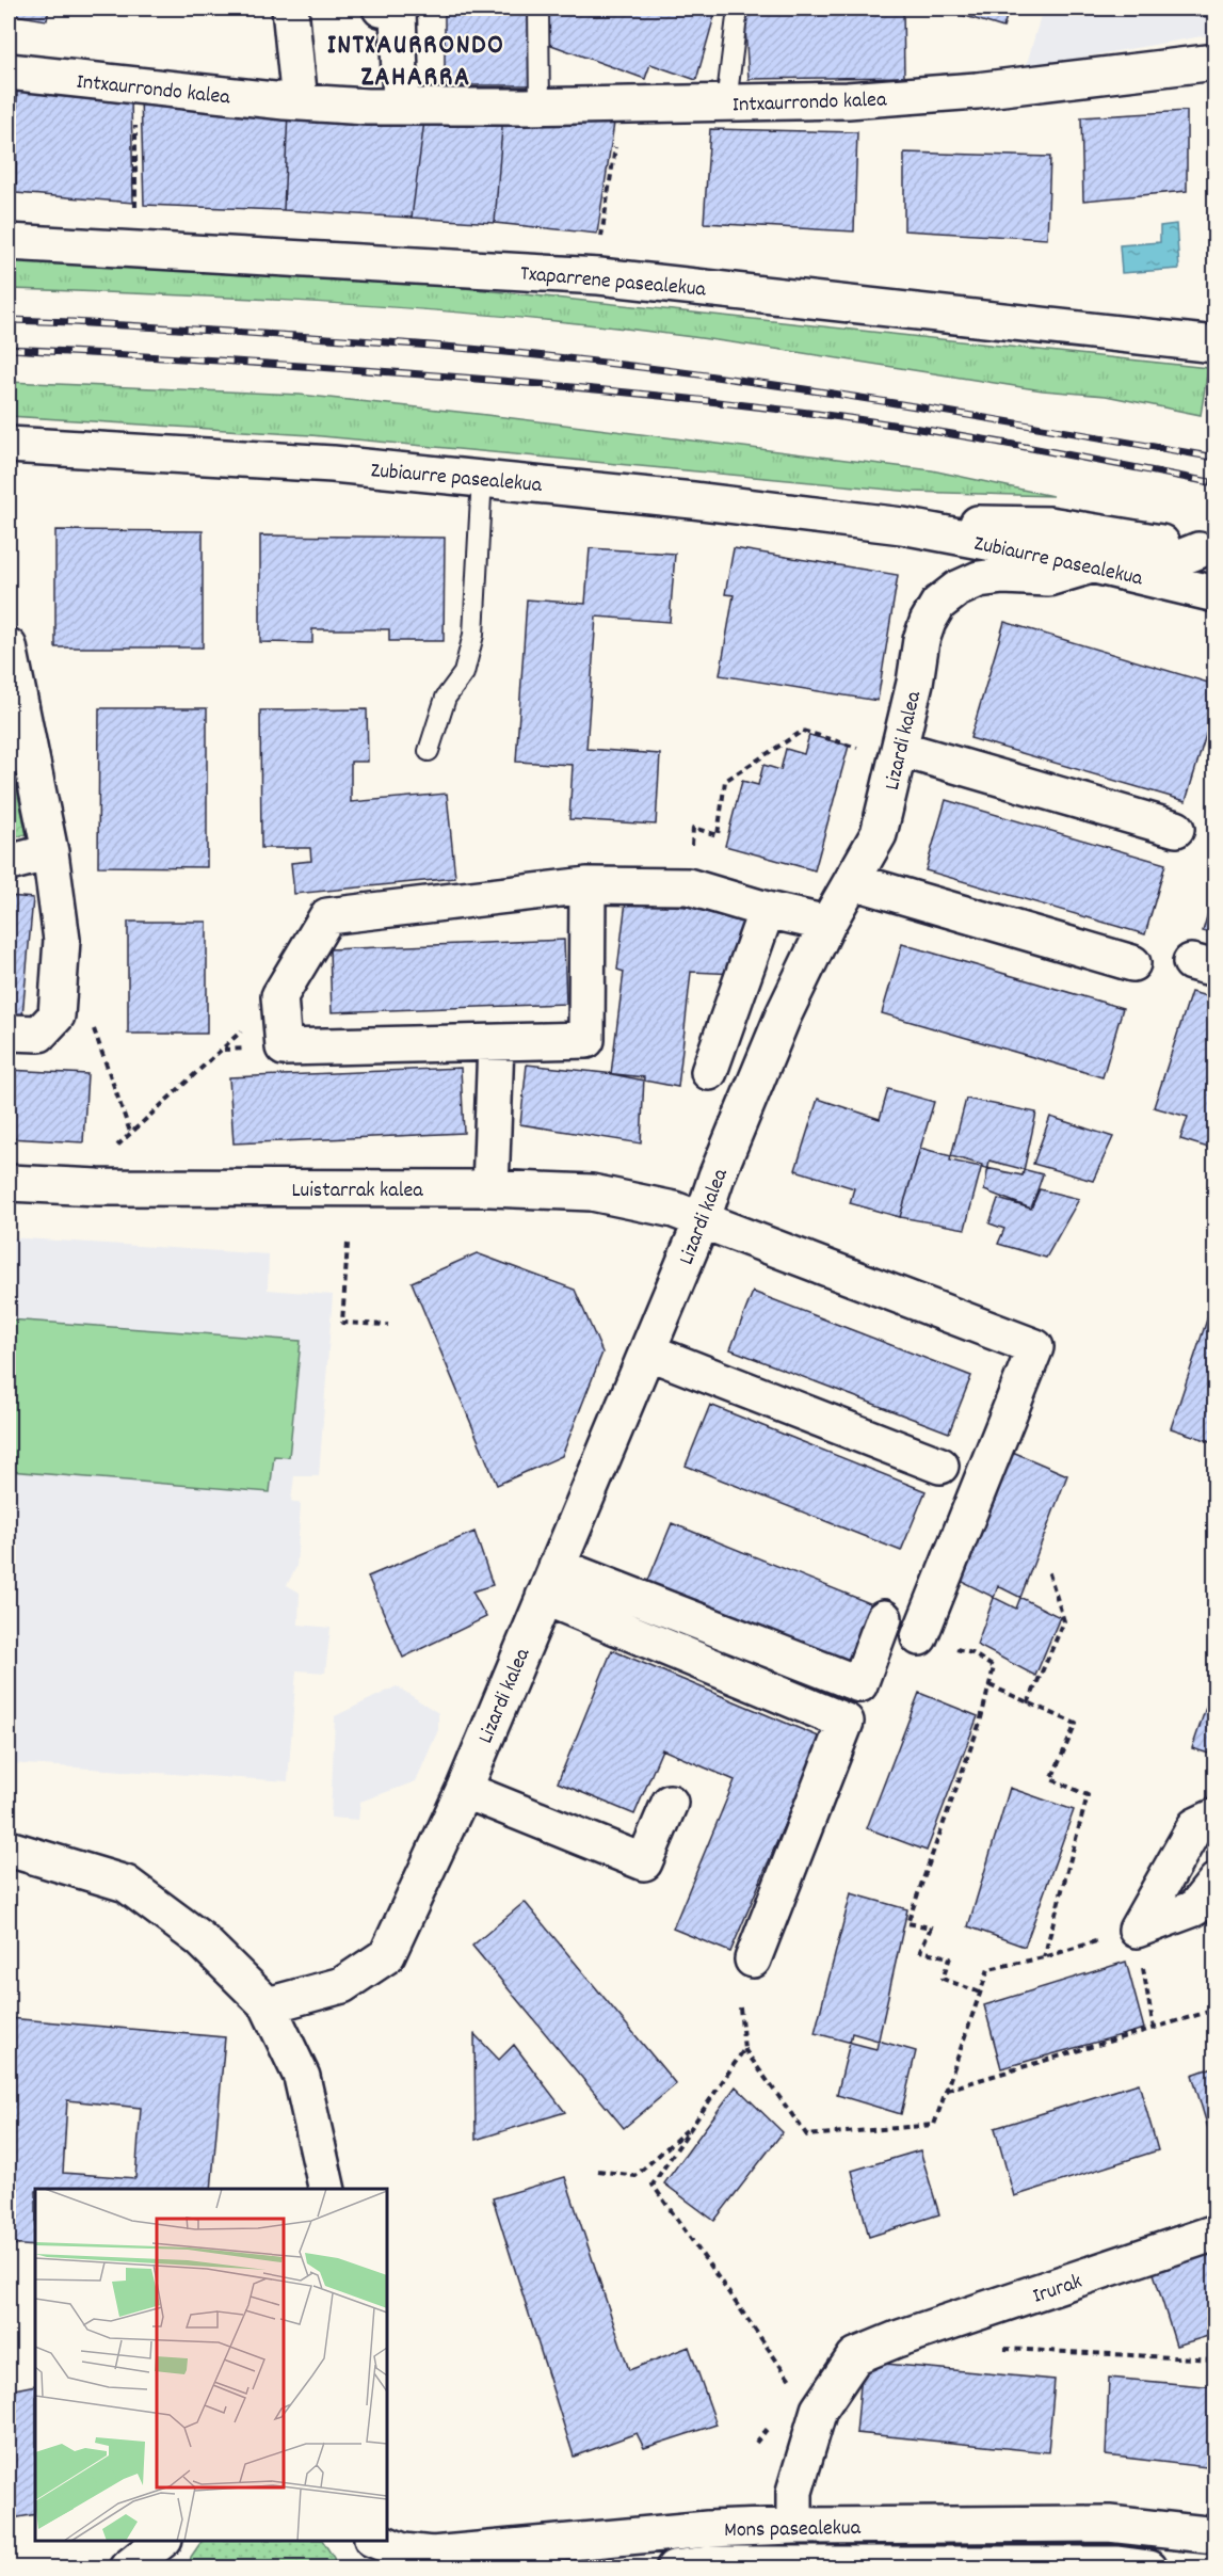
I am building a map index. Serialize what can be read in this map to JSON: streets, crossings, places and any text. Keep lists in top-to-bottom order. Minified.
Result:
{"streets":{"street":["Intxaurrondo kalea","Txaparrene pasealekua","Zubiaurre pasealekua","Lizardi kalea","Luistarrak kalea","Irurak","Mons pasealekua"]},"crossings":[["Zubiaurre pasealekua","Lizardi kalea"],["Lizardi kalea","Luistarrak kalea"],["Irurak","Mons pasealekua"]],"districts":["INTXAURRONDO ZAHARRA"]}
